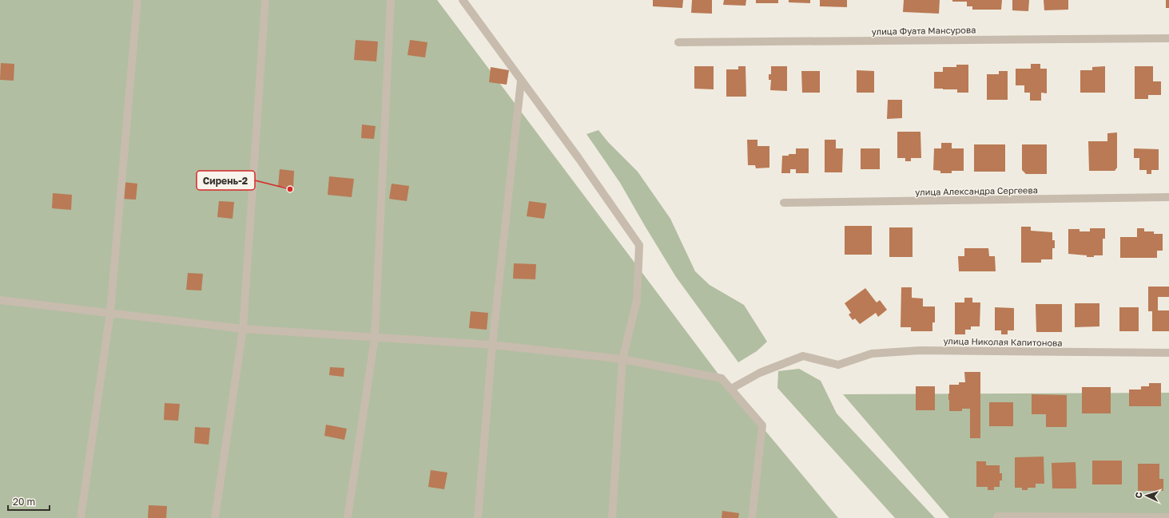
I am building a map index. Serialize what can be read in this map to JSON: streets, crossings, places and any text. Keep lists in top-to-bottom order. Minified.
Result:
{"streets":{"street":["улица Фуата Мансурова","улица Александра Сергеева","улица Николая Капитонова"]},"places":["Сирень-2"],"scale_bar":"20 m","north":"left"}
